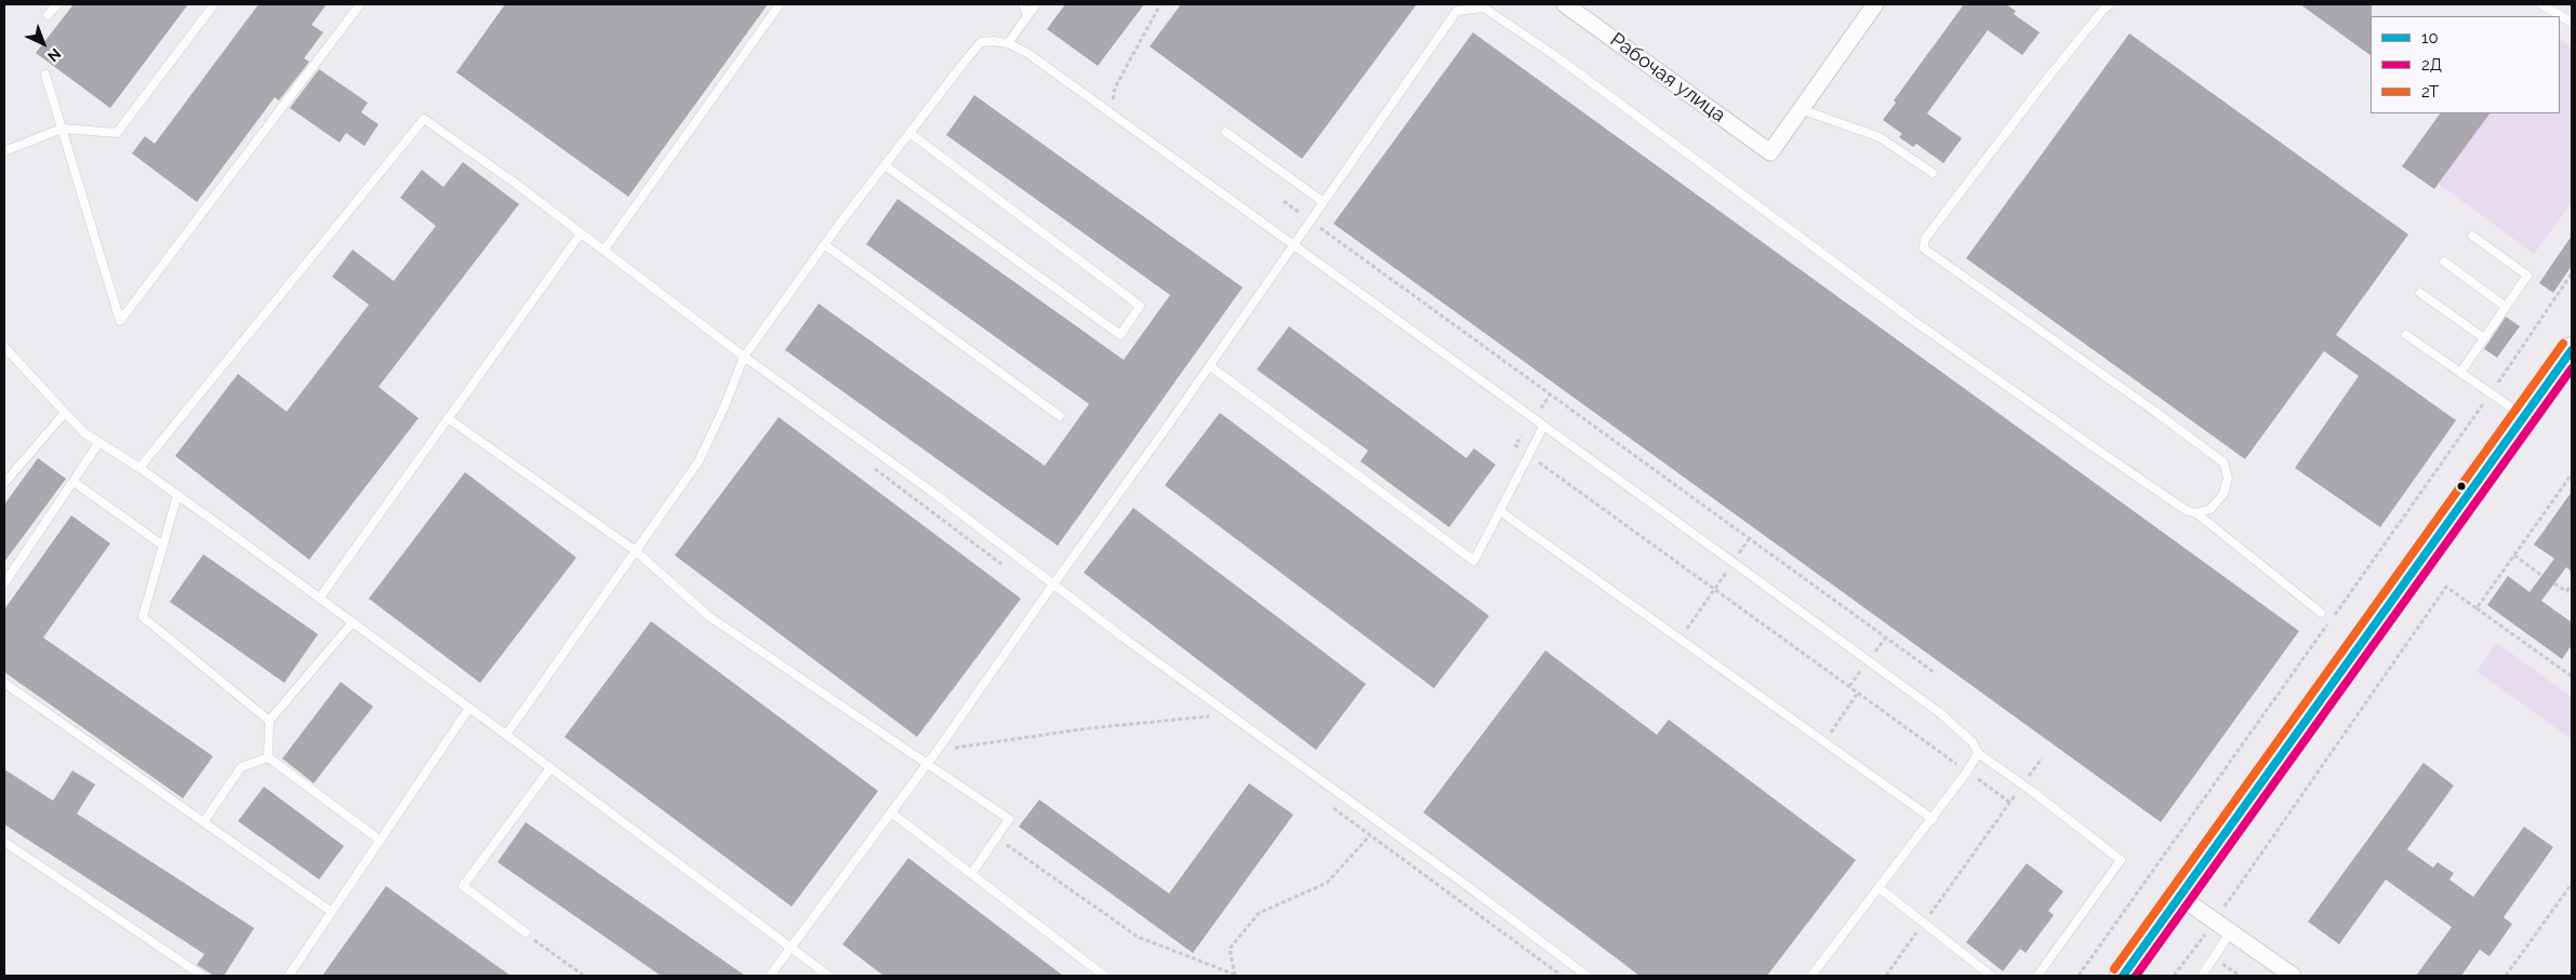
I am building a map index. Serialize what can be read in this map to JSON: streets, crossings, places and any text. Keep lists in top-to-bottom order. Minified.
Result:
{"streets":{"street":["Рабочая улица"]},"lines":["transit line 2Т","transit line 10","transit line 2Д"],"legend":["10","2Д","2Т"],"north":"bottom right"}
